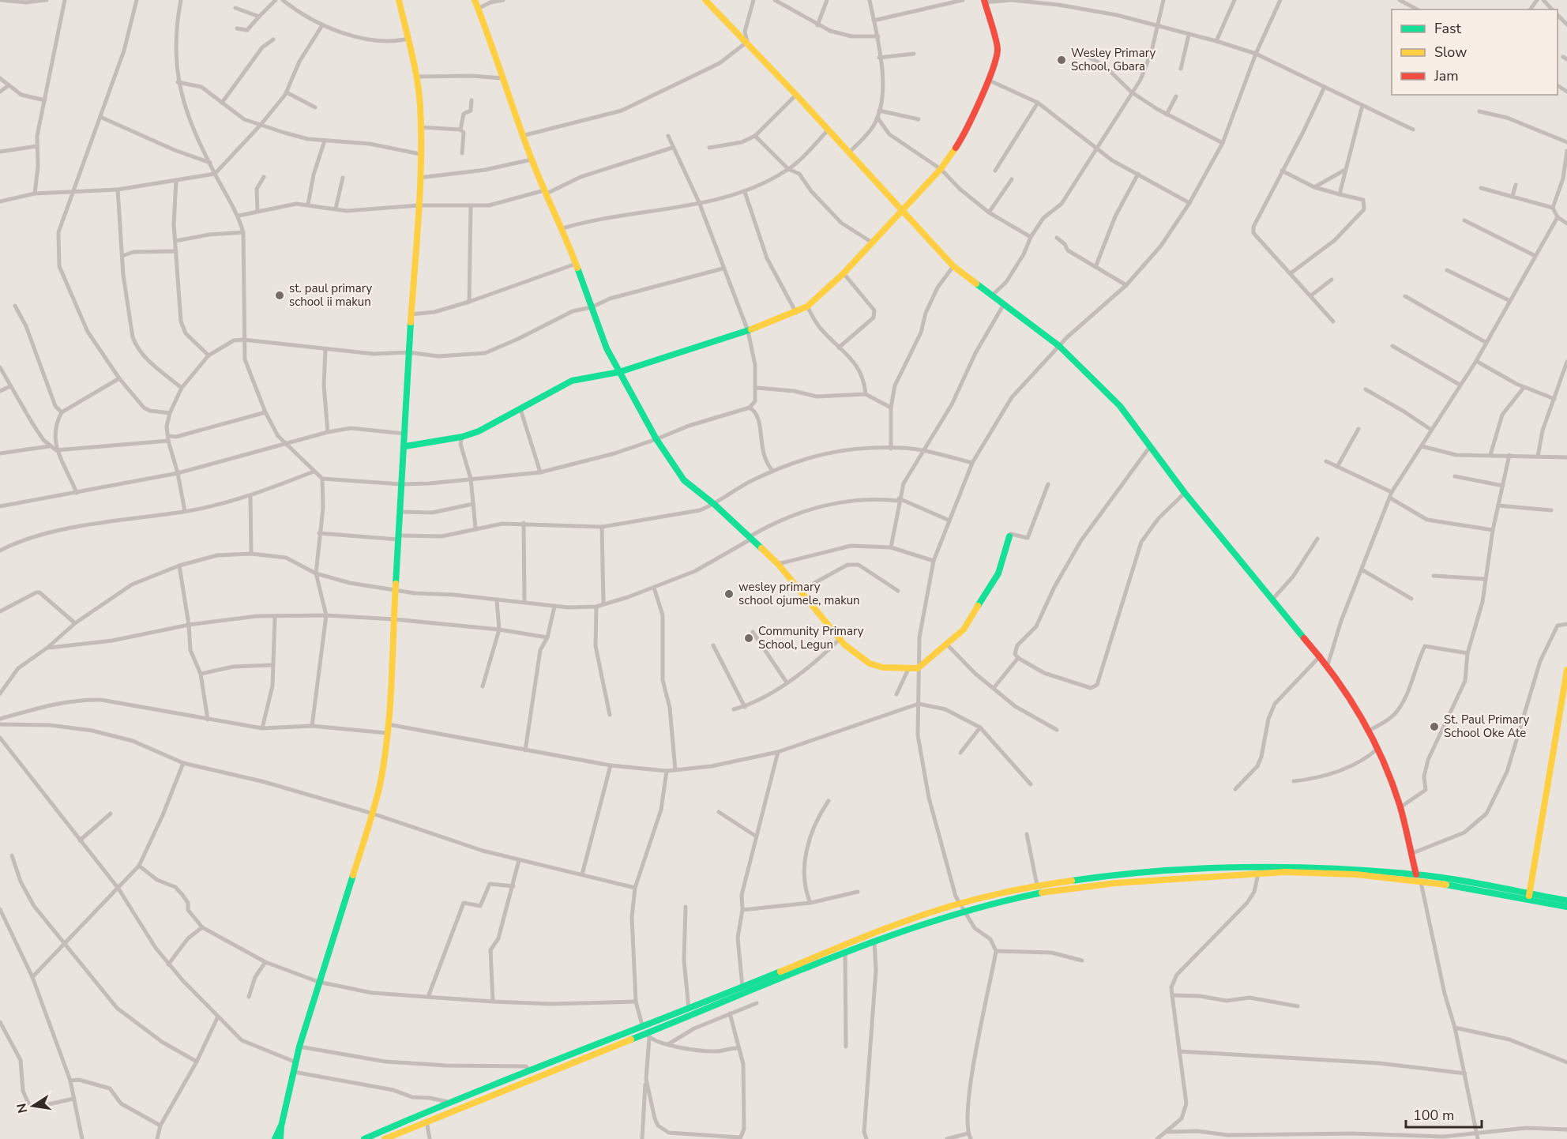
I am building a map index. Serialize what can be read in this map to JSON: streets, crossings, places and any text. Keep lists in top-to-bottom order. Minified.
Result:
{"places":["Wesley Primary School, Gbara","st. paul primary school ii makun","wesley primary school ojumele, makun","Community Primary School, Legun","St. Paul Primary School Oke Ate"],"legend":["Fast","Slow","Jam"],"scale_bar":"100 m","north":"left"}
